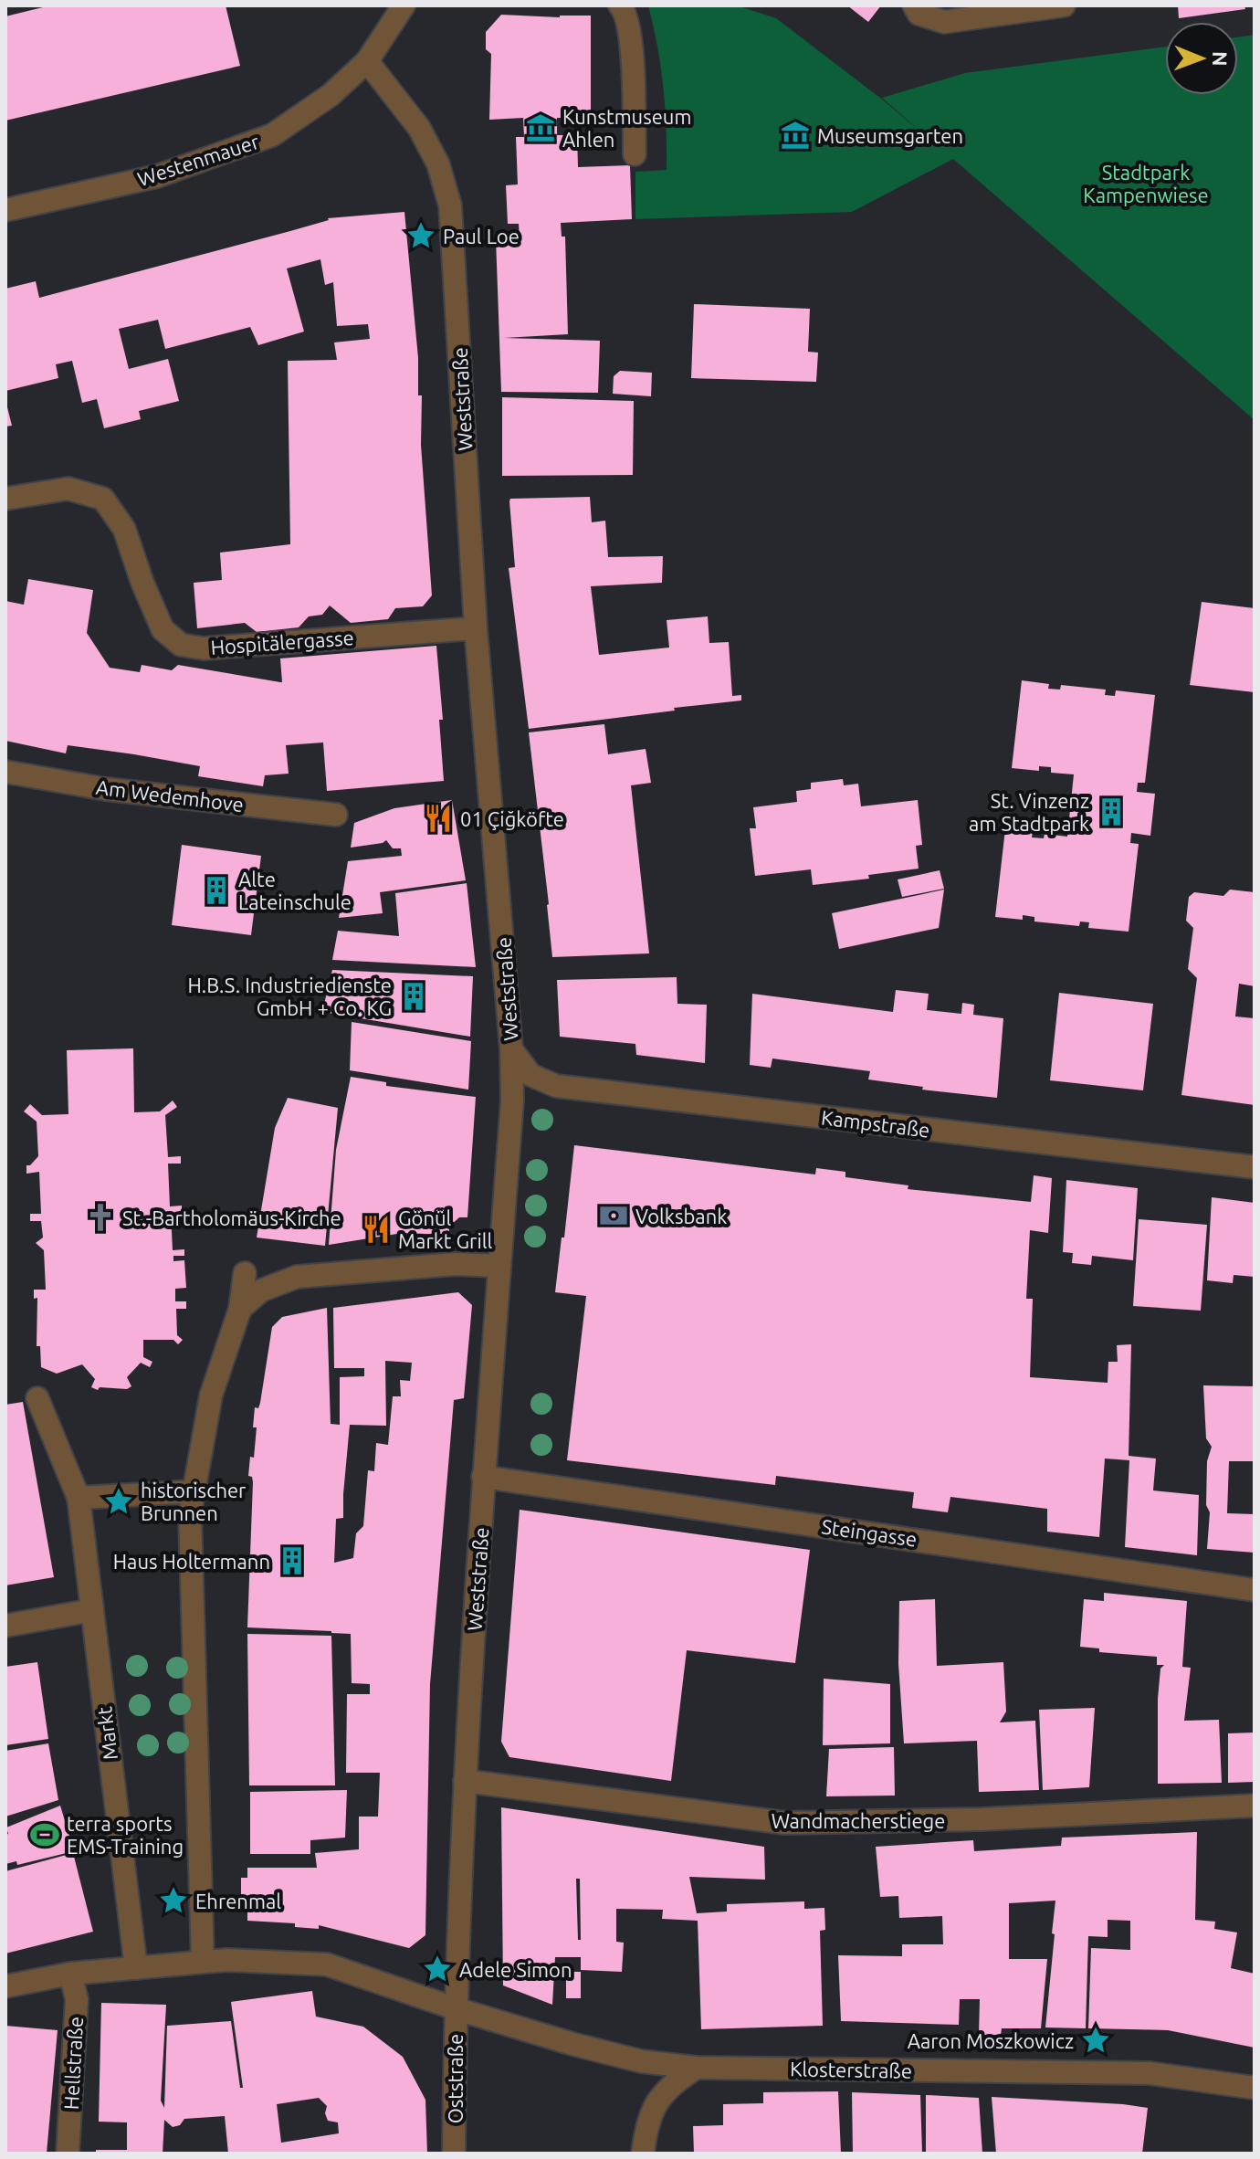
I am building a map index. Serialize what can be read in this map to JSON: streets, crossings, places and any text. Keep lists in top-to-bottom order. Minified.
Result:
{"streets":{"street":["Westenmauer","Weststraße","Hospitälergasse","Am Wedemhove","Kampstraße","Steingasse","Markt","Wandmacherstiege","Hellstraße","Klosterstraße","Oststraße"]},"crossings":[["Westenmauer","Weststraße"],["Weststraße","Hospitälergasse"],["Weststraße","Kampstraße"],["Weststraße","Steingasse"],["Weststraße","Wandmacherstiege"],["Weststraße","Klosterstraße"],["Weststraße","Oststraße"],["Klosterstraße","Oststraße"]],"parks":["Stadtpark Kampenwiese"],"places":{"museum":["Kunstmuseum Ahlen","Museumsgarten"],"place":["Paul Loe","historischer Brunnen","Ehrenmal","Adele Simon","Aaron Moszkowicz"],"building":["St. Vinzenz am Stadtpark","Alte Lateinschule","H.B.S. Industriedienste GmbH + Co. KG","Haus Holtermann"],"restaurant":["01 Çiğköfte","Gönül Markt Grill"],"bank":["Volksbank"],"church":["St.-Bartholomäus-Kirche"],"sports":["terra sports EMS-Training"]},"north":"right"}
